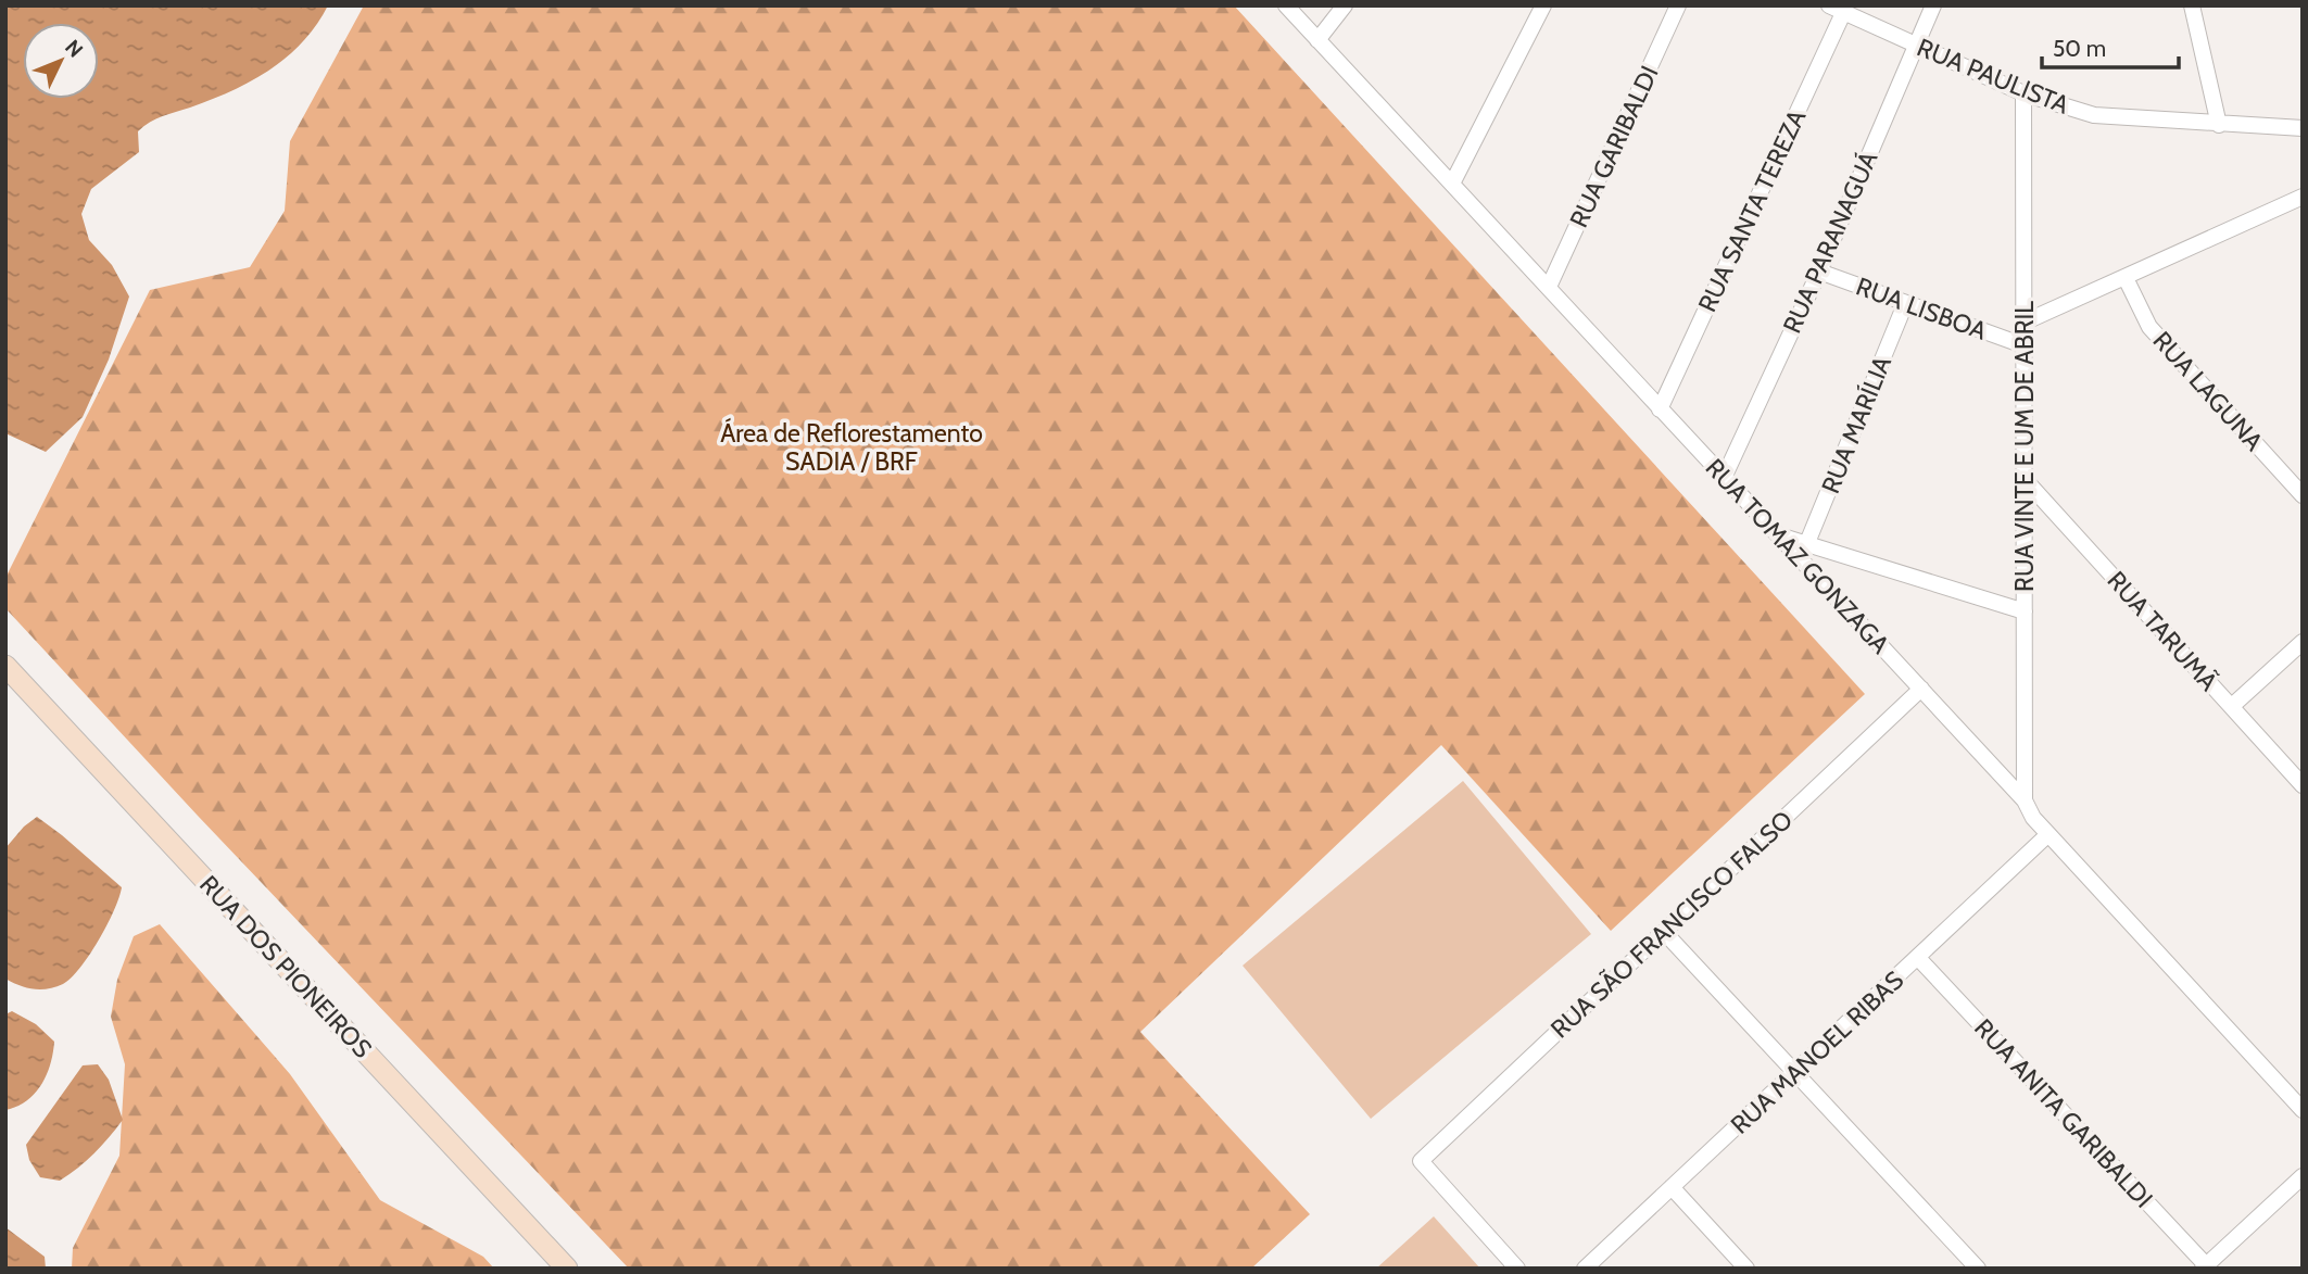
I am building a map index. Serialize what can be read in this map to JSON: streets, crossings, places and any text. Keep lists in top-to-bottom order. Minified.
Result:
{"streets":{"main road":["RUA DOS PIONEIROS"],"street":["RUA PAULISTA","RUA GARIBALDI","RUA SANTA TEREZA","RUA PARANAGUÁ","RUA LISBOA","RUA LAGUNA","RUA MARÍLIA","RUA VINTE E UM DE ABRIL","RUA TOMAZ GONZAGA","RUA TARUMÃ","RUA SÃO FRANCISCO FALSO","RUA MANOEL RIBAS","RUA ANITA GARIBALDI"]},"crossings":[["RUA PAULISTA","RUA SANTA TEREZA"],["RUA PAULISTA","RUA PARANAGUÁ"],["RUA PAULISTA","RUA VINTE E UM DE ABRIL"],["RUA GARIBALDI","RUA TOMAZ GONZAGA"],["RUA SANTA TEREZA","RUA TOMAZ GONZAGA"],["RUA PARANAGUÁ","RUA LISBOA"],["RUA PARANAGUÁ","RUA TOMAZ GONZAGA"],["RUA LISBOA","RUA MARÍLIA"],["RUA LISBOA","RUA VINTE E UM DE ABRIL"],["RUA VINTE E UM DE ABRIL","RUA TOMAZ GONZAGA"],["RUA VINTE E UM DE ABRIL","RUA TARUMÃ"],["RUA TOMAZ GONZAGA","RUA SÃO FRANCISCO FALSO"],["RUA TOMAZ GONZAGA","RUA MANOEL RIBAS"],["RUA MANOEL RIBAS","RUA ANITA GARIBALDI"]],"parks":["Área de Reflorestamento SADIA / BRF"],"scale_bar":"50 m","north":"top right"}
